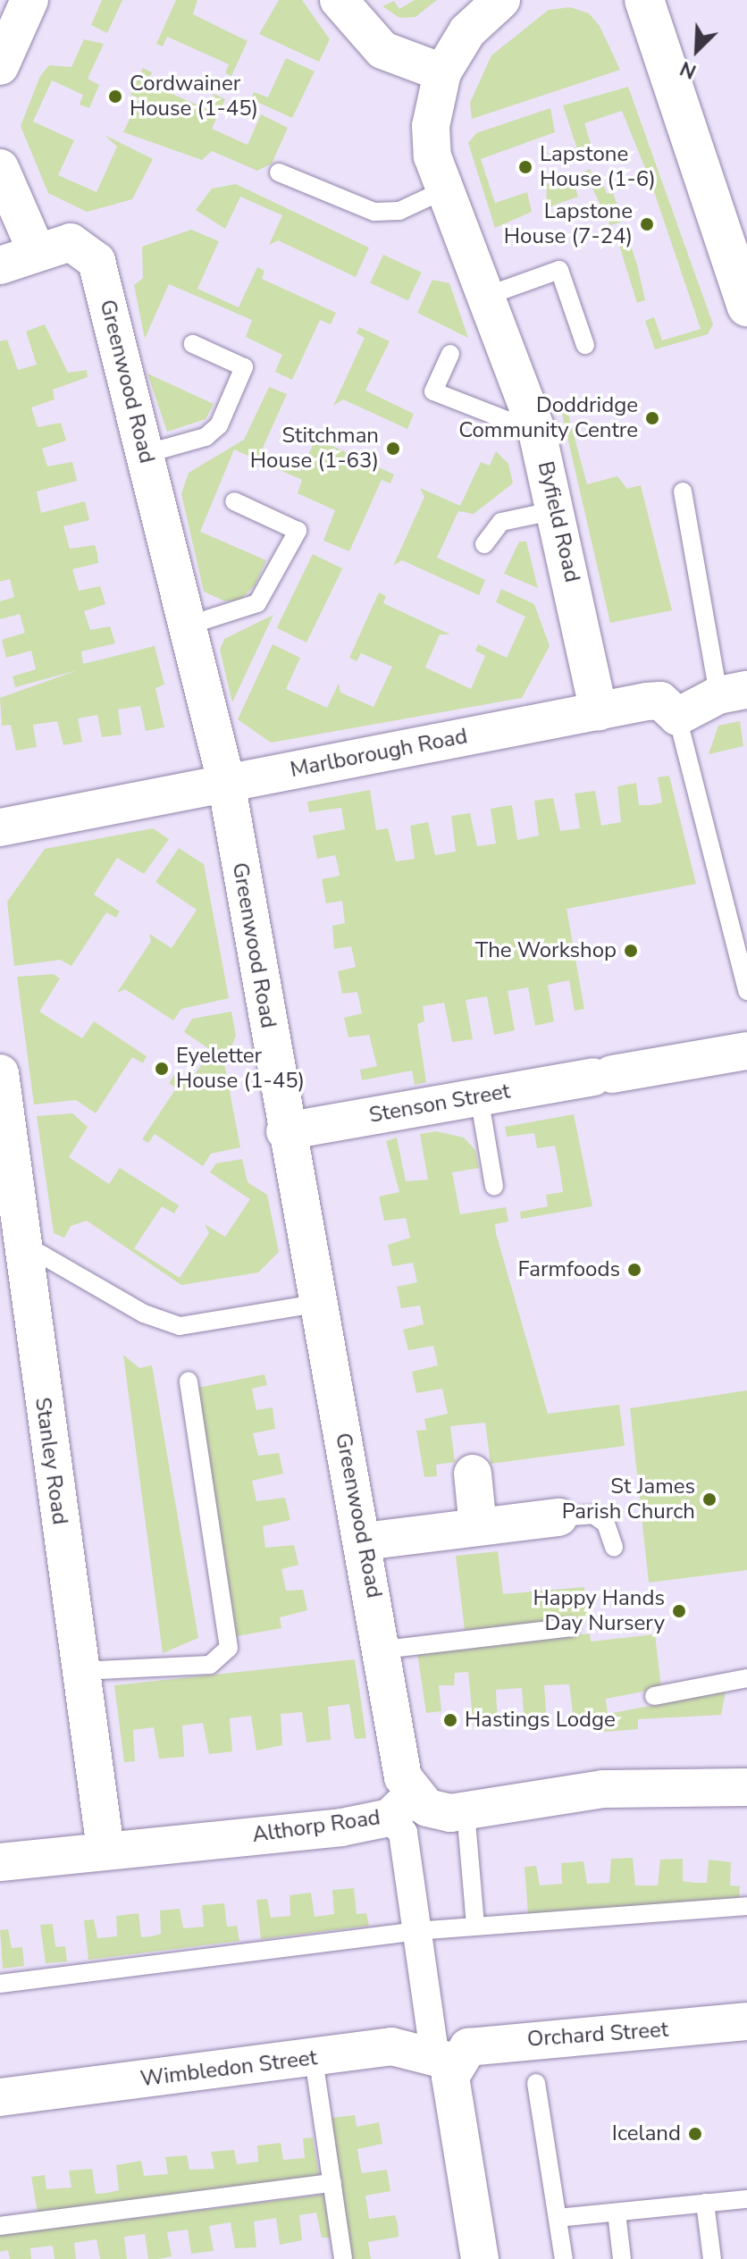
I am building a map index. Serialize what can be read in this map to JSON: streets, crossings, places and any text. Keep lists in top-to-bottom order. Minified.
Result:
{"streets":{"street":["Greenwood Road","Byfield Road","Marlborough Road","Stenson Street","Stanley Road","Althorp Road","Orchard Street","Wimbledon Street"]},"crossings":[["Greenwood Road","Marlborough Road"],["Greenwood Road","Stenson Street"],["Greenwood Road","Althorp Road"],["Greenwood Road","Orchard Street"],["Greenwood Road","Wimbledon Street"],["Byfield Road","Marlborough Road"],["Stanley Road","Althorp Road"],["Orchard Street","Wimbledon Street"]],"places":["Cordwainer House (1-45)","Lapstone House (1-6)","Lapstone House (7-24)","Doddridge Community Centre","Stitchman House (1-63)","The Workshop","Eyeletter House (1-45)","Farmfoods","St James Parish Church","Happy Hands Day Nursery","Hastings Lodge","Iceland"],"north":"bottom left"}
